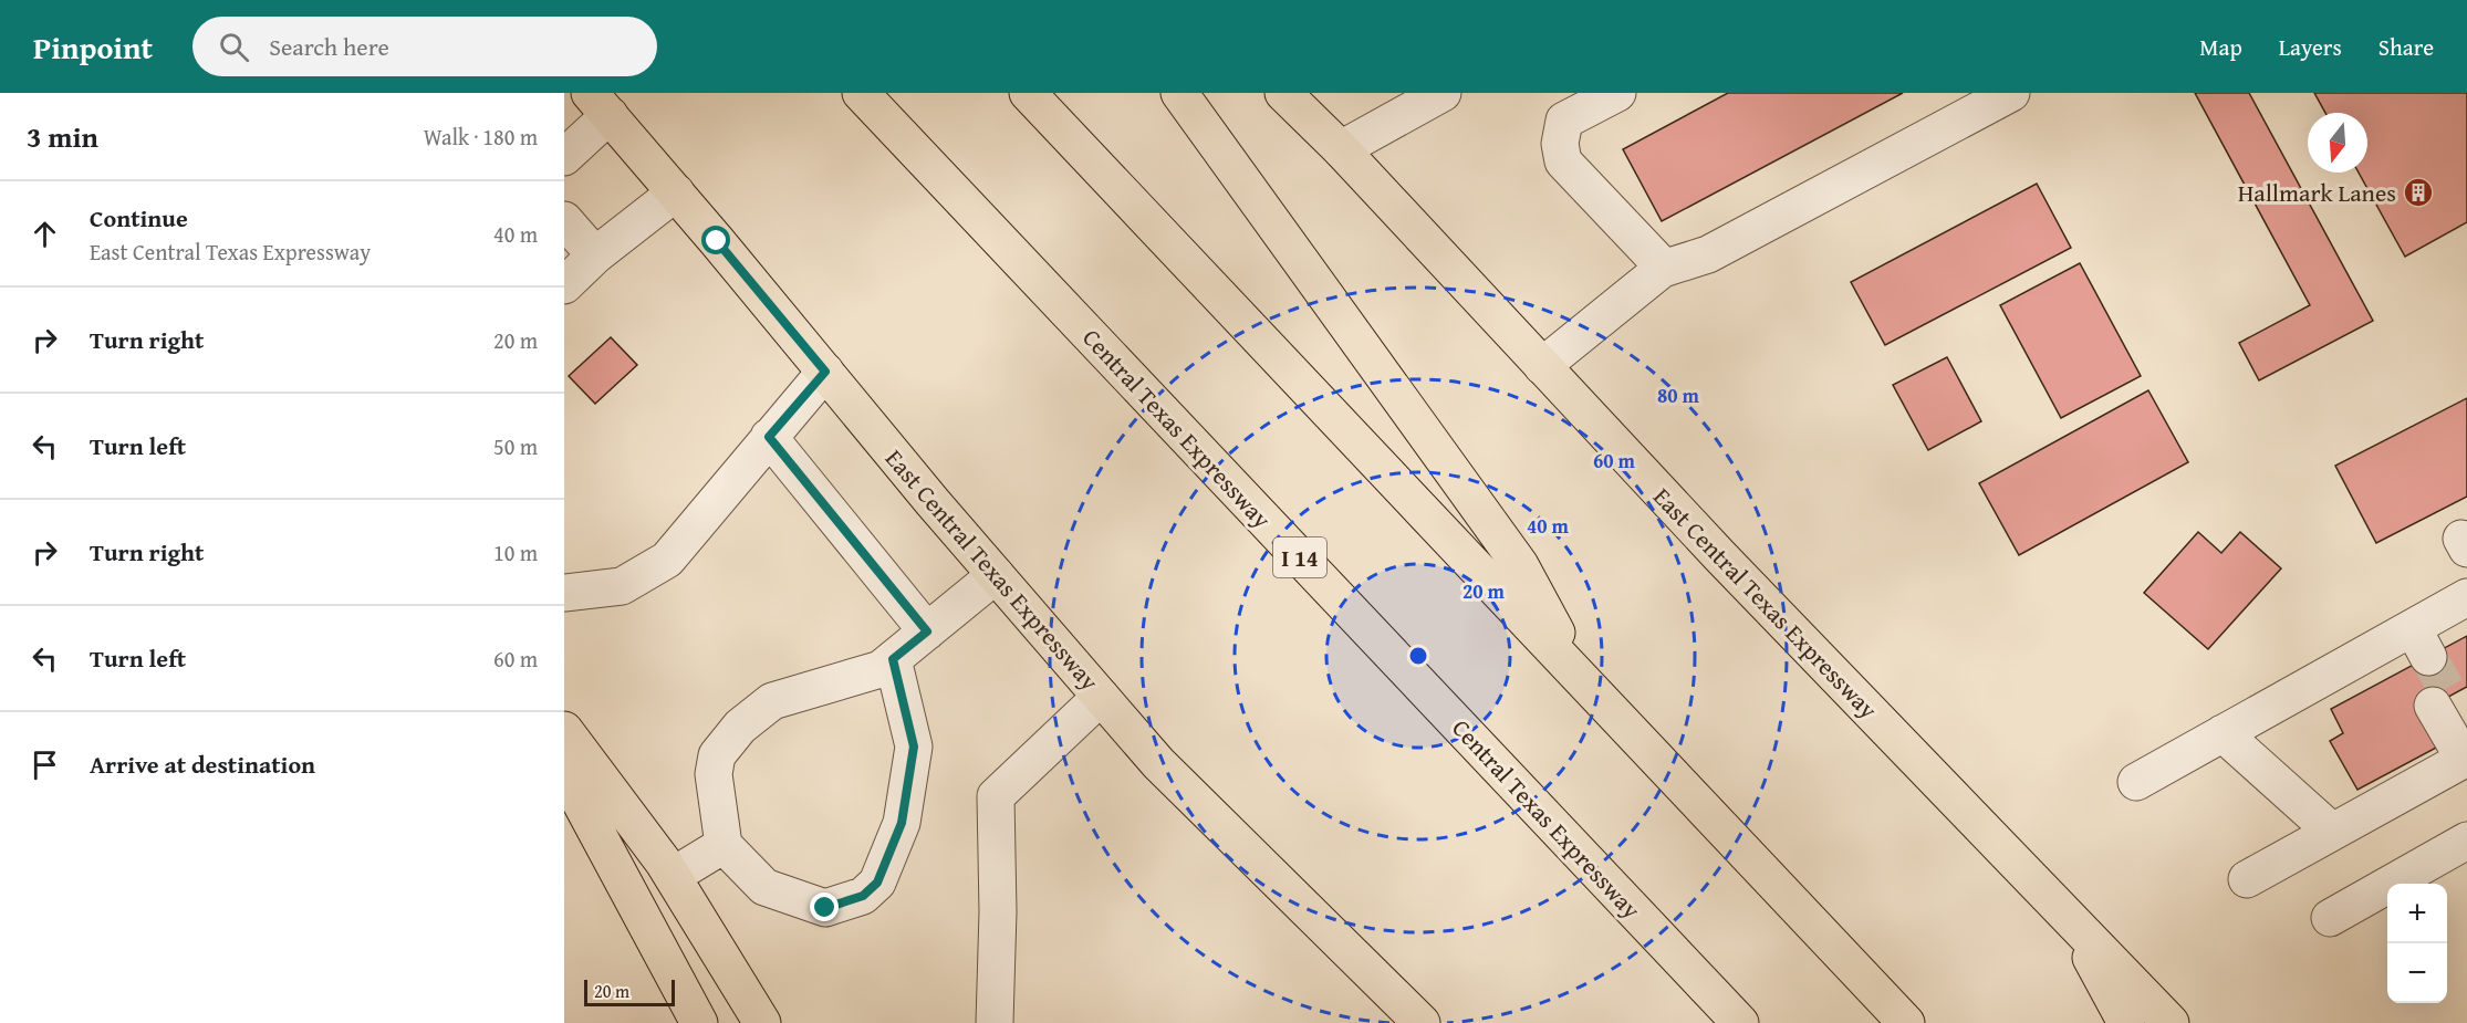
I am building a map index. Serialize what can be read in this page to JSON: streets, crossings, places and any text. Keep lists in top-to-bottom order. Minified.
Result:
{"streets":{"main road":["Central Texas Expressway","I 14","East Central Texas Expressway"]},"places":{"building":["Hallmark Lanes"]},"scale_bar":"20 m","north":"bottom","page":{"header":"Pinpoint","search":"Search here","nav":["Map","Layers","Share"],"heading":["3 min","Walk · 180 m"],"list":[["Continue","East Central Texas Expressway","40 m"],["Turn right","20 m"],["Turn left","50 m"],["Turn right","10 m"],["Turn left","60 m"],"Arrive at destination"],"map_buttons":["+","−"],"scale":"20 m"},"rings":["80 m","60 m","40 m","20 m"]}
